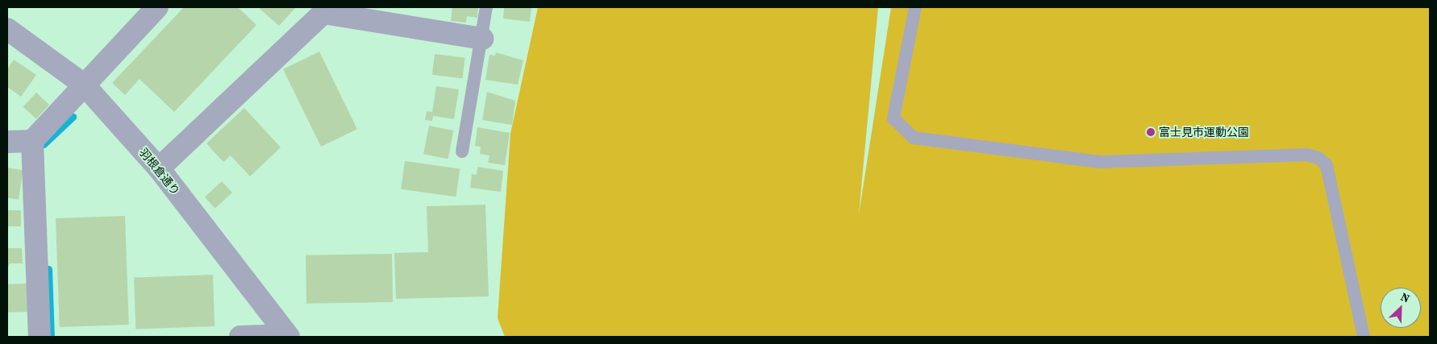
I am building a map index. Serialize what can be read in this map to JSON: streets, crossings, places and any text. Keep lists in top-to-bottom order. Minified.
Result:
{"streets":{"street":["羽根倉通り"]},"places":["富士見市運動公園"],"north":"top right"}
